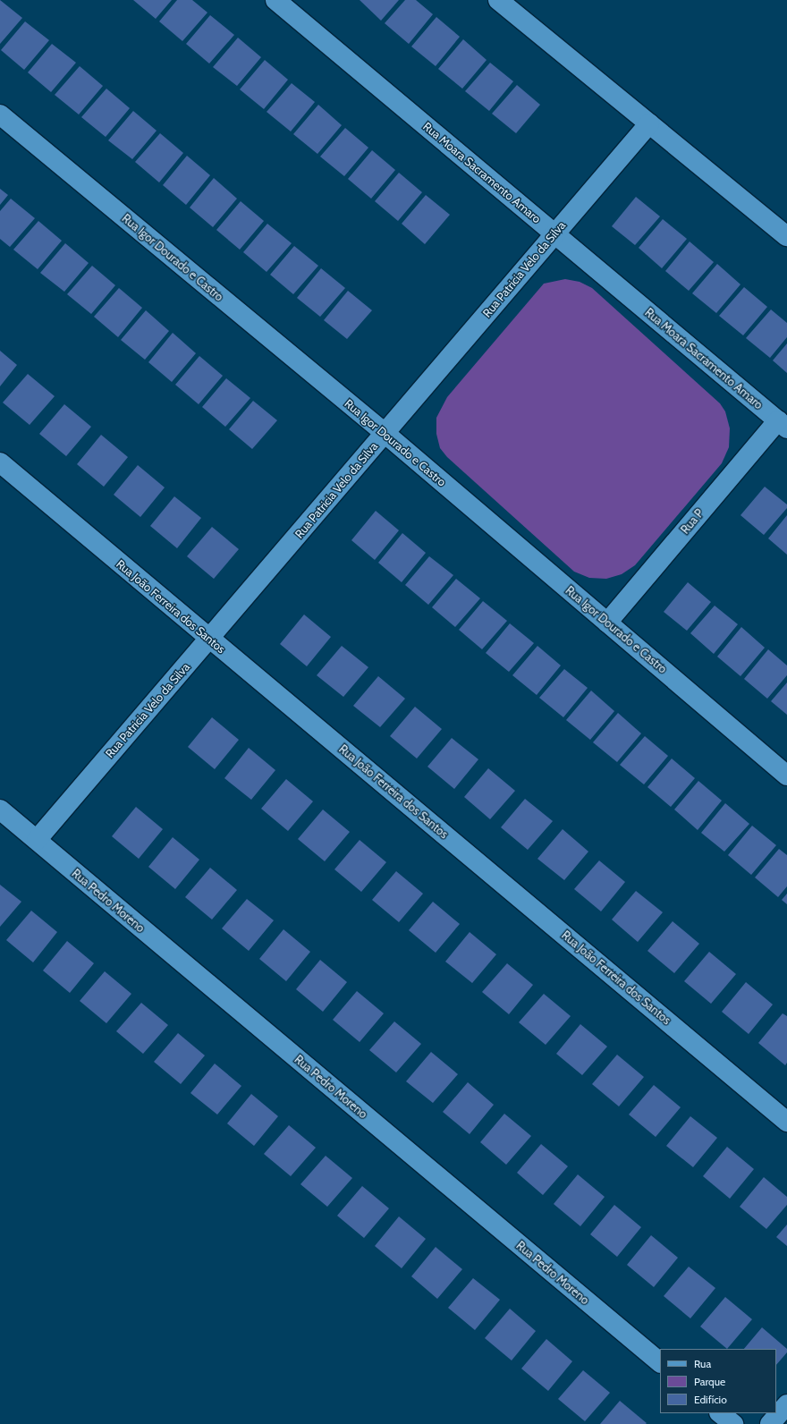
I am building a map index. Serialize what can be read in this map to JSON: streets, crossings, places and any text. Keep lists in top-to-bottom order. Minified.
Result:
{"streets":{"street":["Rua Moara Sacramento Amaro","Rua Igor Dourado e Castro","Rua Patricia Velo da Silva","Rua P","Rua João Ferreira dos Santos","Rua Pedro Moreno"]},"crossings":[["Rua Moara Sacramento Amaro","Rua Patricia Velo da Silva"],["Rua Moara Sacramento Amaro","Rua P"],["Rua Igor Dourado e Castro","Rua Patricia Velo da Silva"],["Rua Igor Dourado e Castro","Rua P"],["Rua Patricia Velo da Silva","Rua João Ferreira dos Santos"],["Rua Patricia Velo da Silva","Rua Pedro Moreno"]],"legend":["Rua","Parque","Edifício"]}
